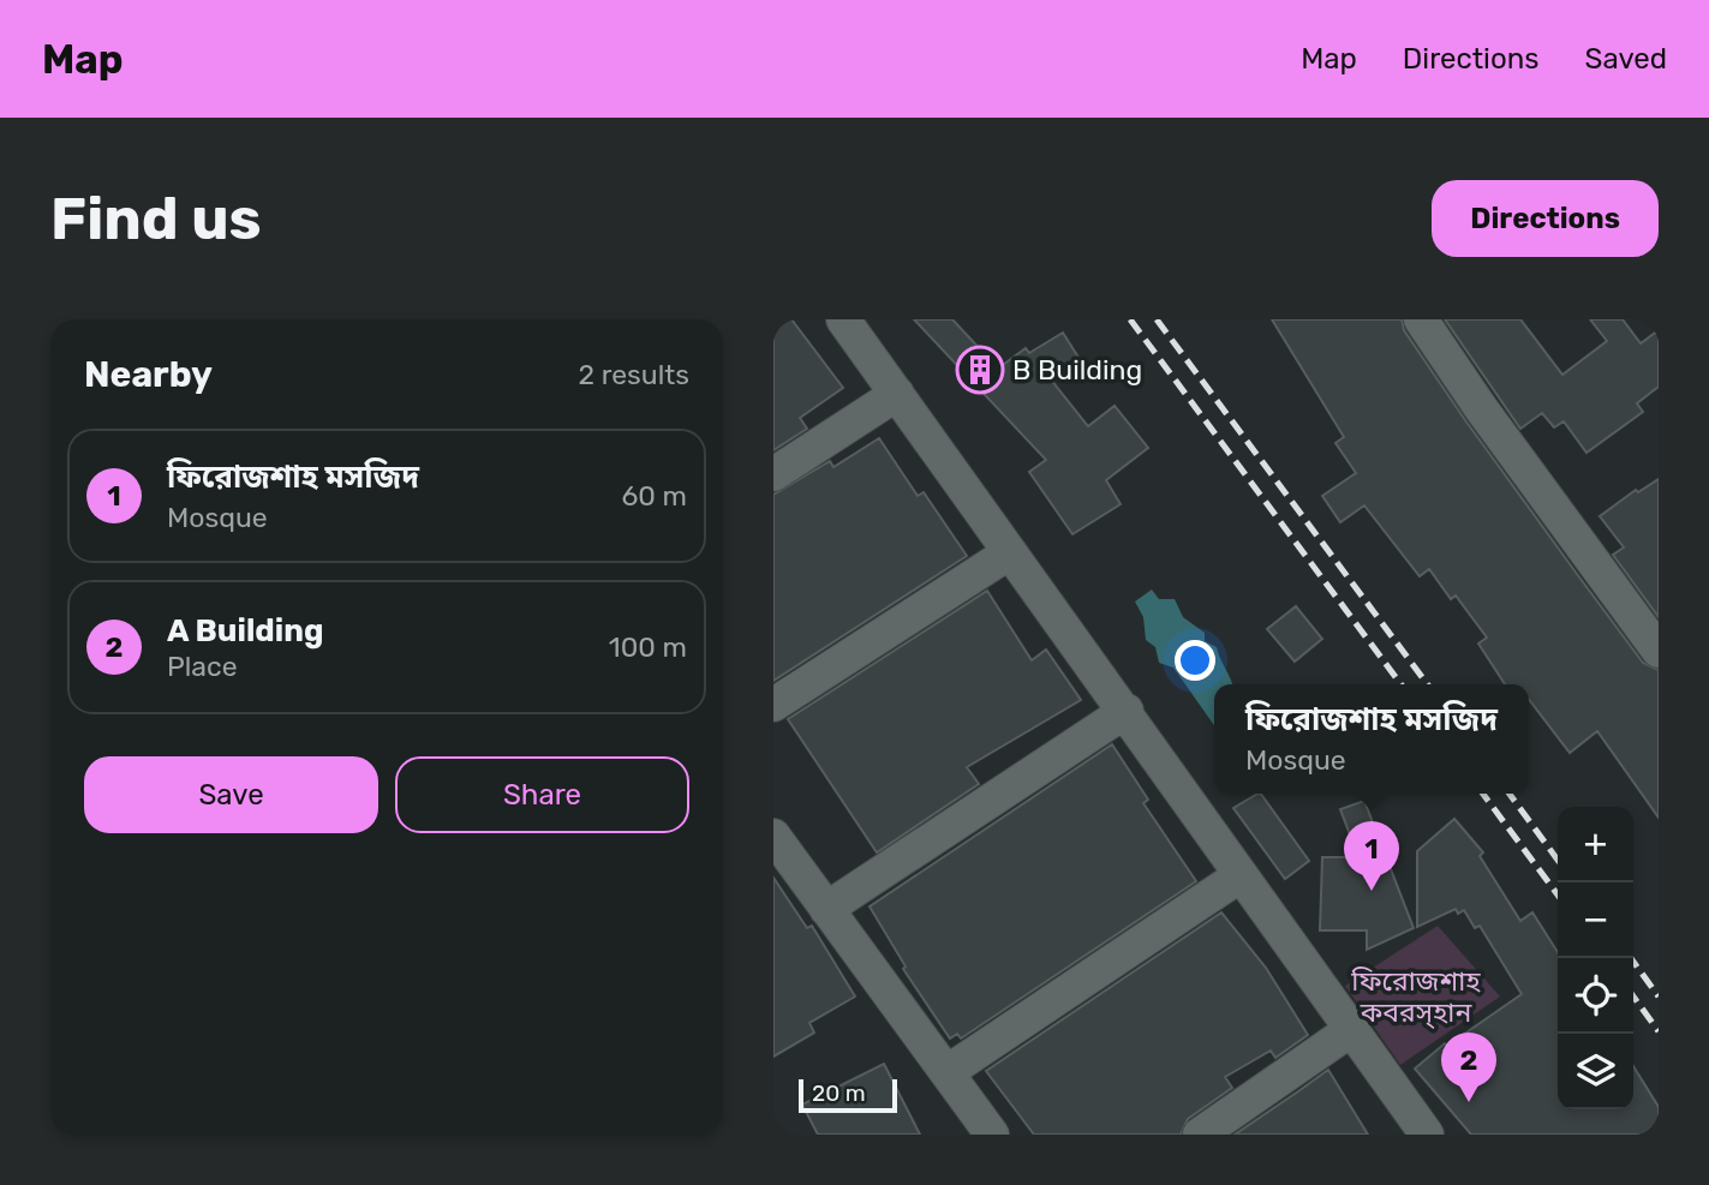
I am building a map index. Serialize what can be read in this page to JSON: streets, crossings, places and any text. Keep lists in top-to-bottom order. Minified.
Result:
{"parks":["ফিরোজশাহ কবরস্হান"],"places":{"building":["B Building"]},"scale_bar":"20 m","page":{"header":"Map","nav":["Map","Directions","Saved"],"buttons":["Directions",["Save","Share"]],"title":"Find us","heading":["Nearby","2 results"],"list":[{"mark":"1","name":"ফিরোজশাহ মসজিদ","note":"Mosque","value":"60 m"},{"mark":"2","name":"A Building","note":"Place","value":"100 m"}],"popup":["ফিরোজশাহ মসজিদ","Mosque"],"map_buttons":["+","−"],"pins":["1","2"],"scale":"20 m"}}
